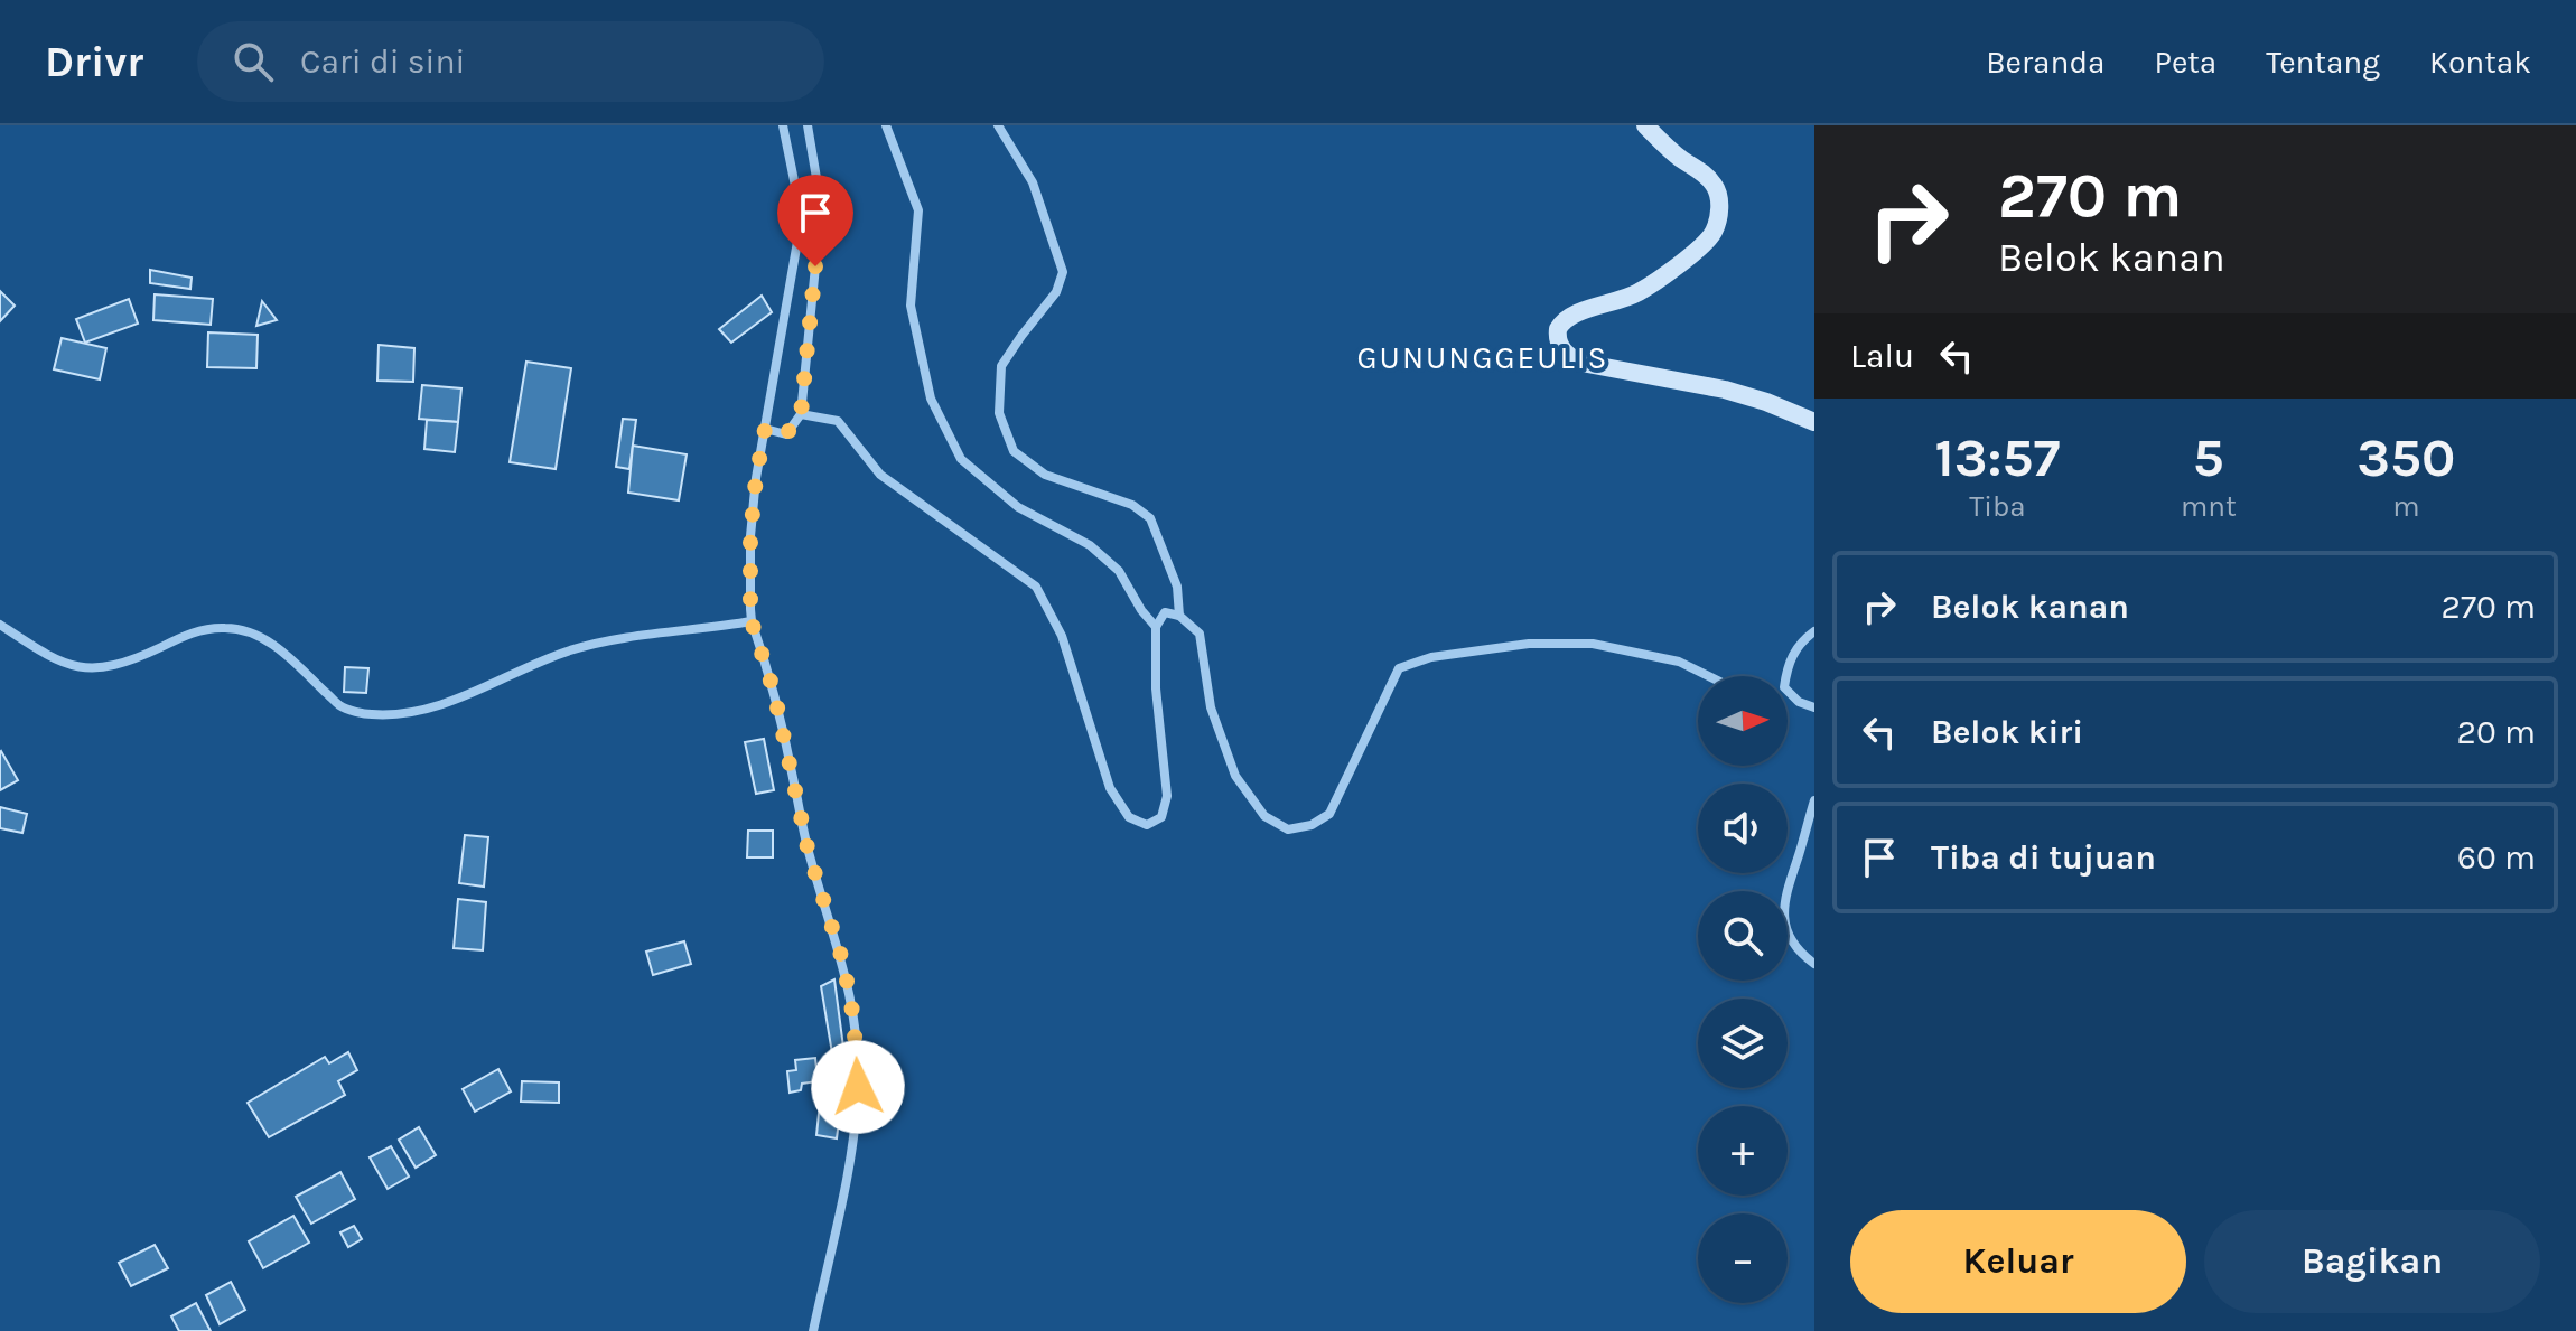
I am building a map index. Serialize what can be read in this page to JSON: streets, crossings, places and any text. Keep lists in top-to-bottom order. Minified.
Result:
{"districts":["GUNUNGGEULIS"],"north":"right","page":{"header":"Drivr","search":"Cari di sini","nav":["Beranda","Peta","Tentang","Kontak"],"turn":["270 m","Belok kanan"],"then":"Lalu","eta":["13:57","Tiba","5","mnt","350","m"],"list":[{"name":"Belok kanan","value":"270 m"},{"name":"Belok kiri","value":"20 m"},{"name":"Tiba di tujuan","value":"60 m"}],"map_buttons":["+","−"],"buttons":["Keluar","Bagikan"]}}
